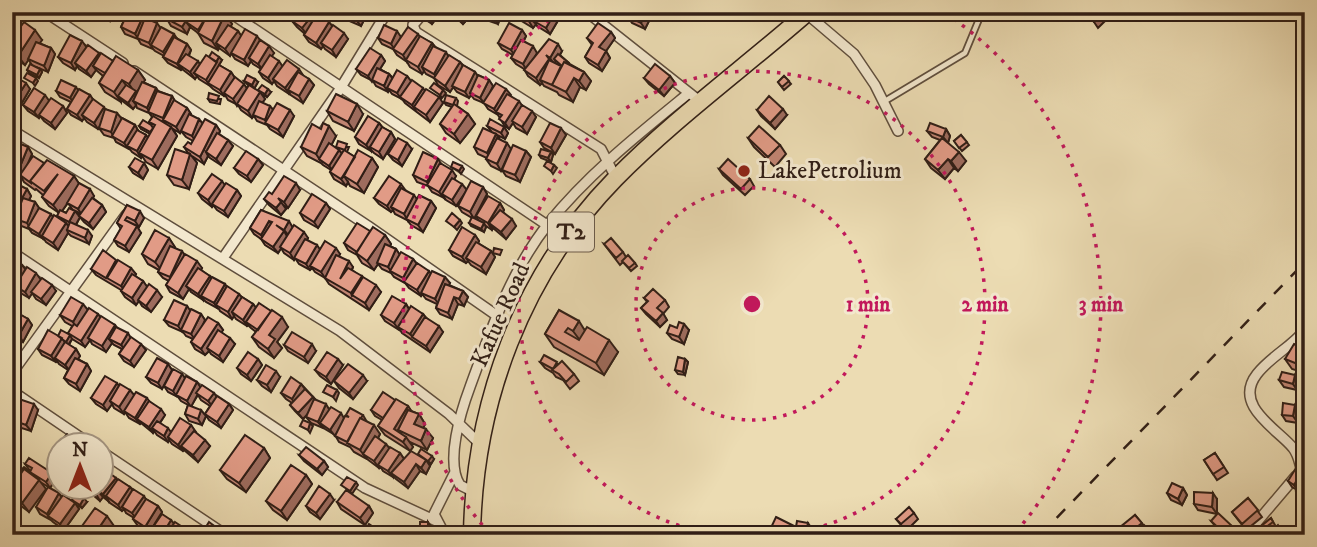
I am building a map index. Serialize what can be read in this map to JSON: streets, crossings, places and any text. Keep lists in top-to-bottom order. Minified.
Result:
{"streets":{"highway":["T2","Kafue Road"]},"places":["LakePetrolium"],"north":"top","rings":["1 min","2 min","3 min"]}
